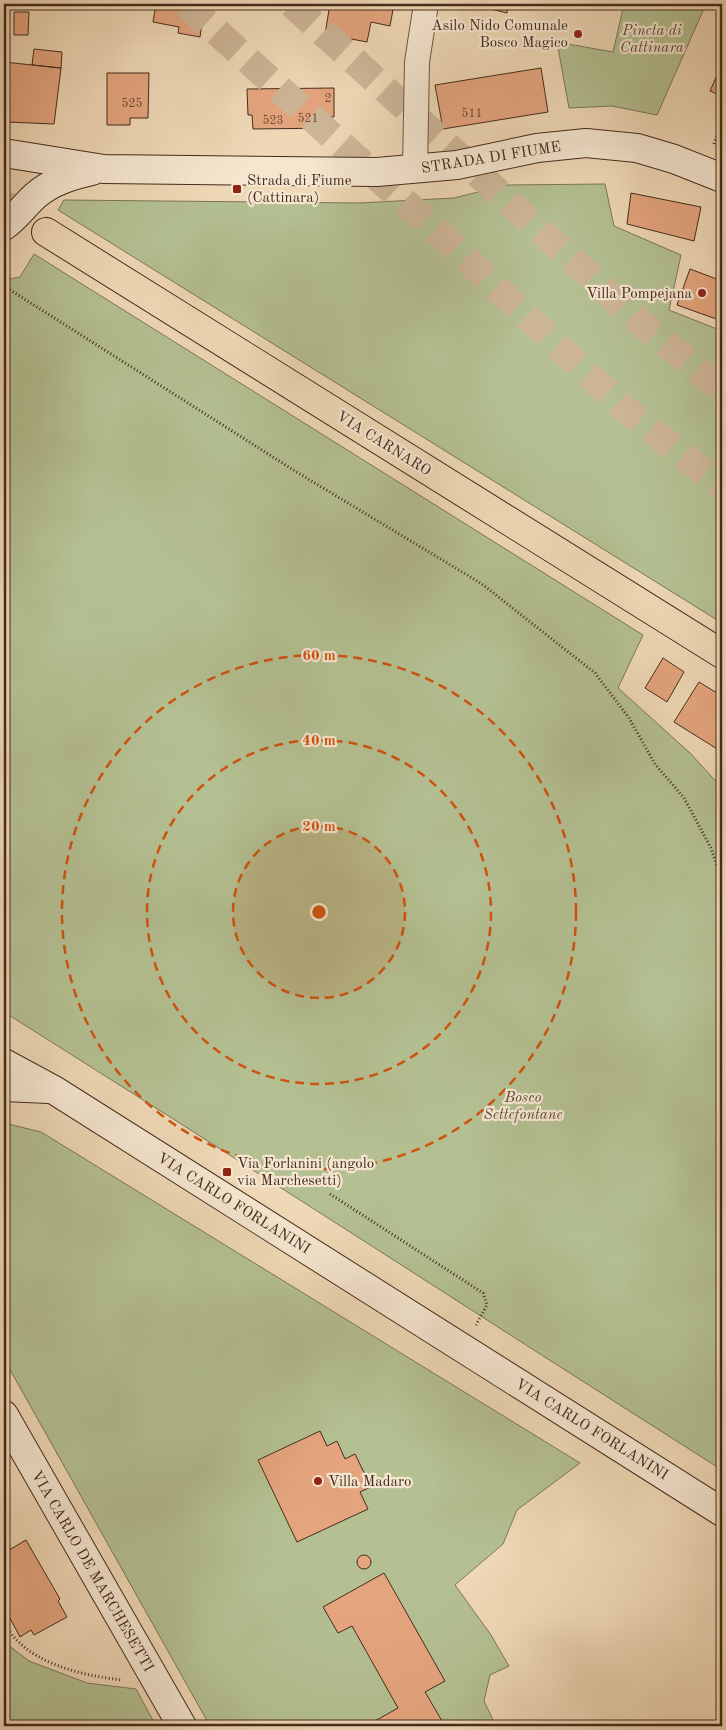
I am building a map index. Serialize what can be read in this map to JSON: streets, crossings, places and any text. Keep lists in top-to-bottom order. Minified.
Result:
{"streets":{"main road":["STRADA DI FIUME","VIA CARNARO","VIA CARLO FORLANINI","VIA CARLO DE MARCHESETTI"]},"parks":["Pineta di Cattinara","Bosco Settefontane"],"places":{"other":["Asilo Nido Comunale Bosco Magico","Villa Pompejana","Villa Madaro"],"transit":["Strada di Fiume (Cattinara)","Via Forlanini (angolo via Marchesetti)"]},"house_numbers":["2","525","511","521","523"],"rings":["60 m","40 m","20 m"]}
